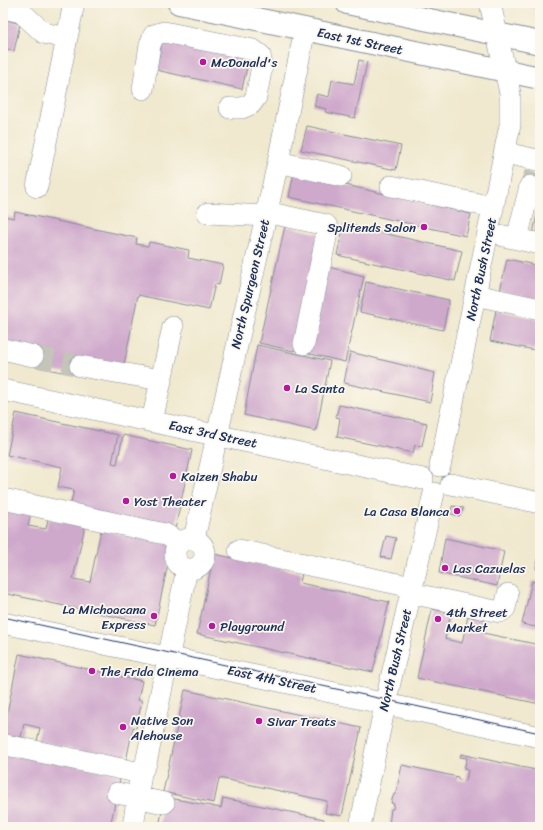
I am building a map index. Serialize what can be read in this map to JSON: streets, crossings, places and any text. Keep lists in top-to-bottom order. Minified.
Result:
{"streets":{"main road":["East 1st Street"],"street":["North Bush Street","North Spurgeon Street","East 3rd Street","East 4th Street"]},"crossings":[["East 1st Street","North Bush Street"],["East 1st Street","North Spurgeon Street"],["North Bush Street","East 3rd Street"],["North Bush Street","East 4th Street"],["North Spurgeon Street","East 3rd Street"]],"places":["McDonald's","Splitends Salon","La Santa","Kaizen Shabu","Yost Theater","La Casa Blanca","Las Cazuelas","La Michoacana Express","4th Street Market","Playground","The Frida Cinema","Sivar Treats","Native Son Alehouse"]}
